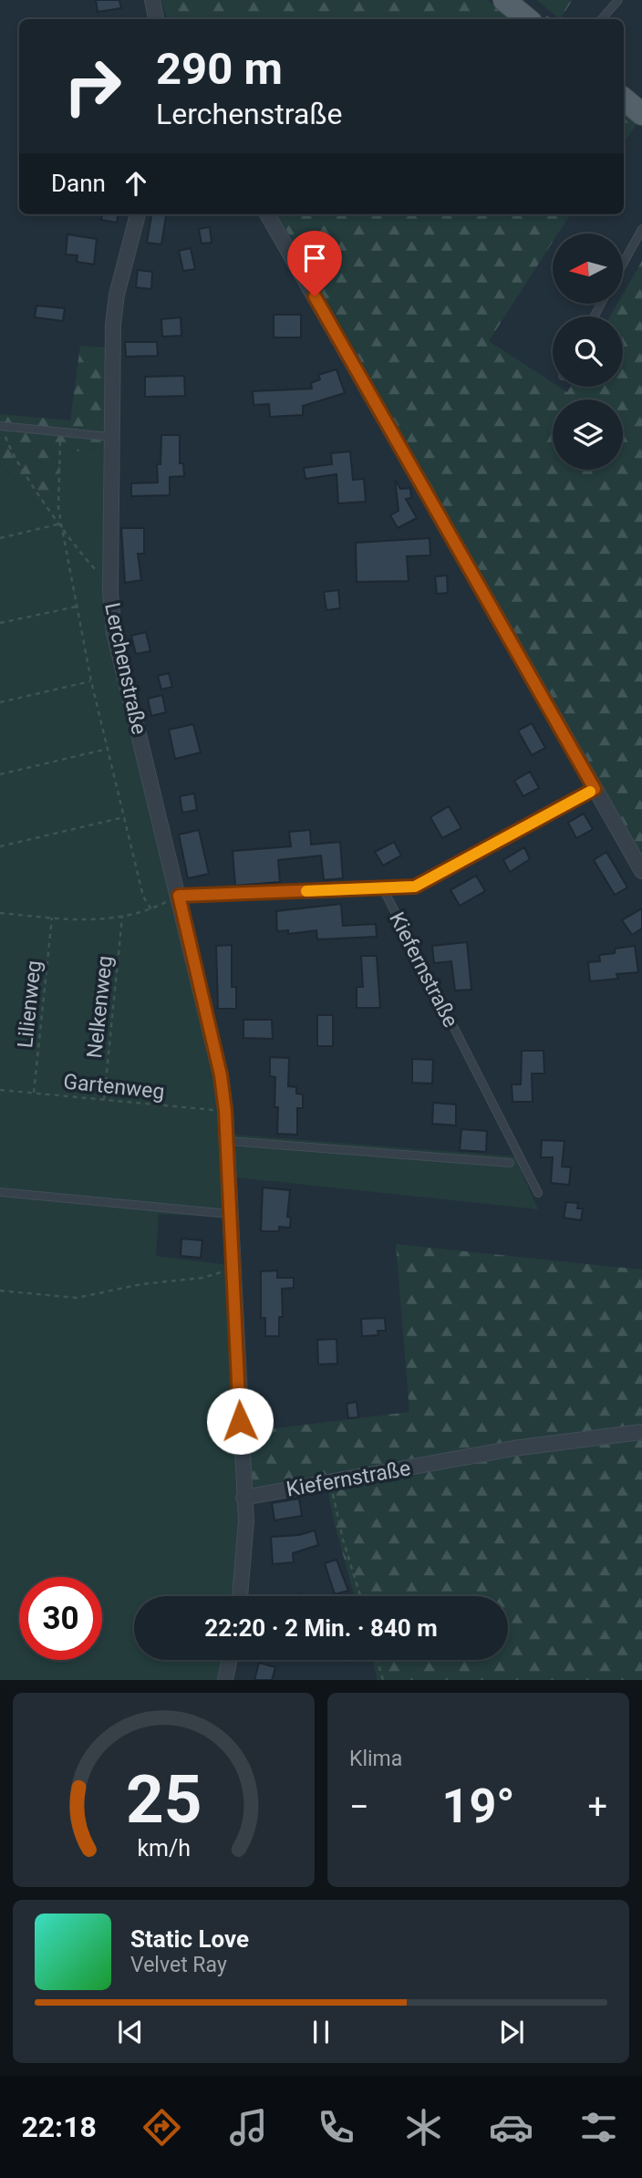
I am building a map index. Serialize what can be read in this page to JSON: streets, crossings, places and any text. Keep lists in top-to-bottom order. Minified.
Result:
{"streets":{"street":["Lerchenstraße","Kiefernstraße"],"path":["Lilienweg","Nelkenweg","Gartenweg"]},"crossings":[["Lerchenstraße","Kiefernstraße"],["Lerchenstraße","Gartenweg"],["Lilienweg","Gartenweg"],["Nelkenweg","Gartenweg"]],"north":"left","page":{"turn":["290 m","Lerchenstraße"],"then":"Dann","limit":"30","trip":"22:20 · 2 Min. · 840 m","tile":"Klima","heat":["−","19°","+"],"song":["Static Love","Velvet Ray"],"tabs":"22:18","gauge":["25","km/h"]}}
